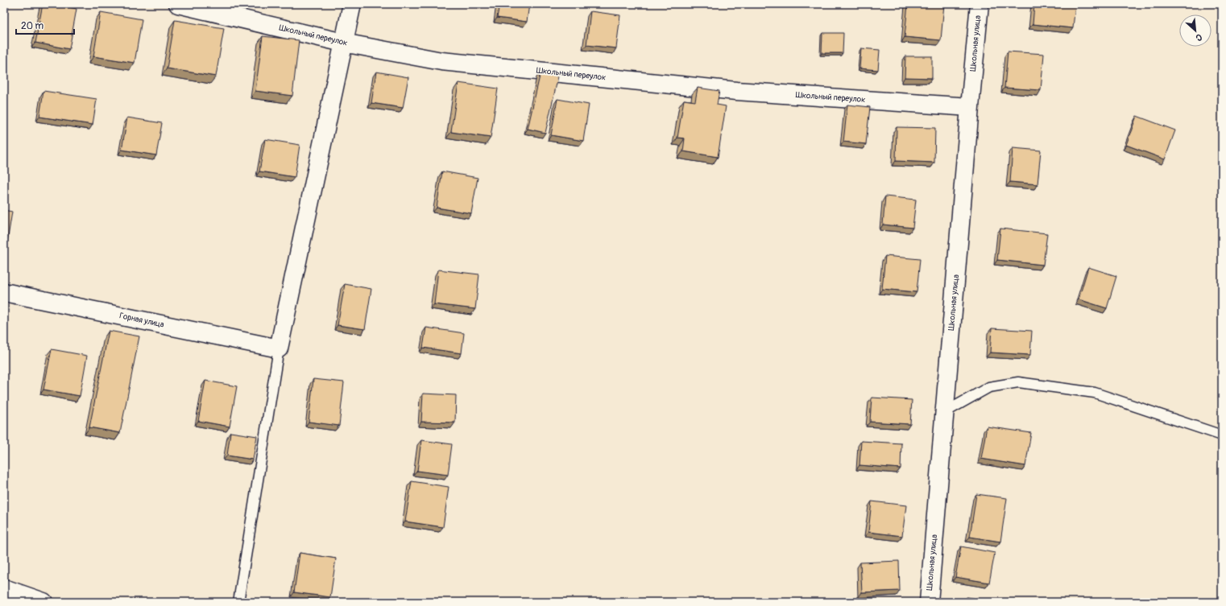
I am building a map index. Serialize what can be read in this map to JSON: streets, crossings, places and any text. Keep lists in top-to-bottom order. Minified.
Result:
{"streets":{"street":["Школьный переулок","Школьная улица","Горная улица"]},"crossings":[["Школьный переулок","Школьная улица"]],"scale_bar":"20 m","north":"bottom right"}
